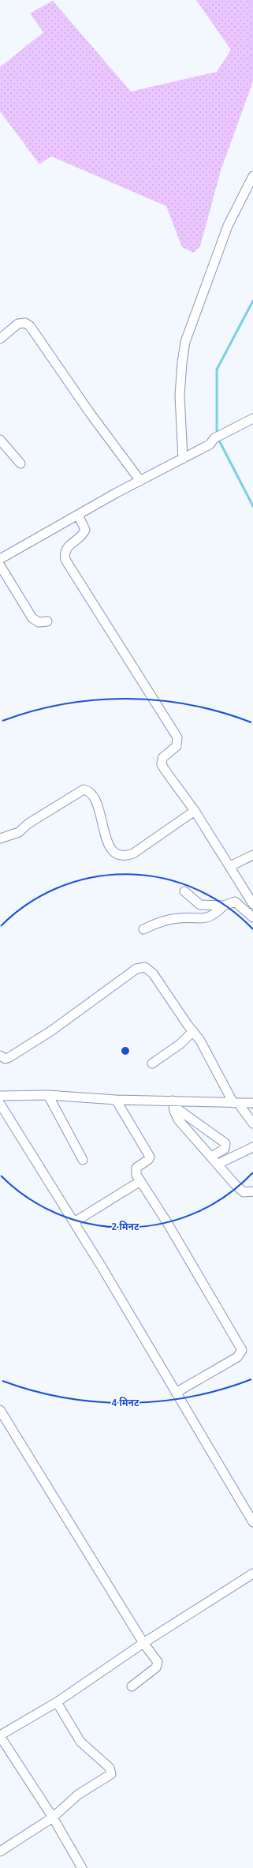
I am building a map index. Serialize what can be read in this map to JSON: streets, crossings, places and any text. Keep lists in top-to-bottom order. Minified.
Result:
{"rings":["2 मिनट","4 मिनट"]}
